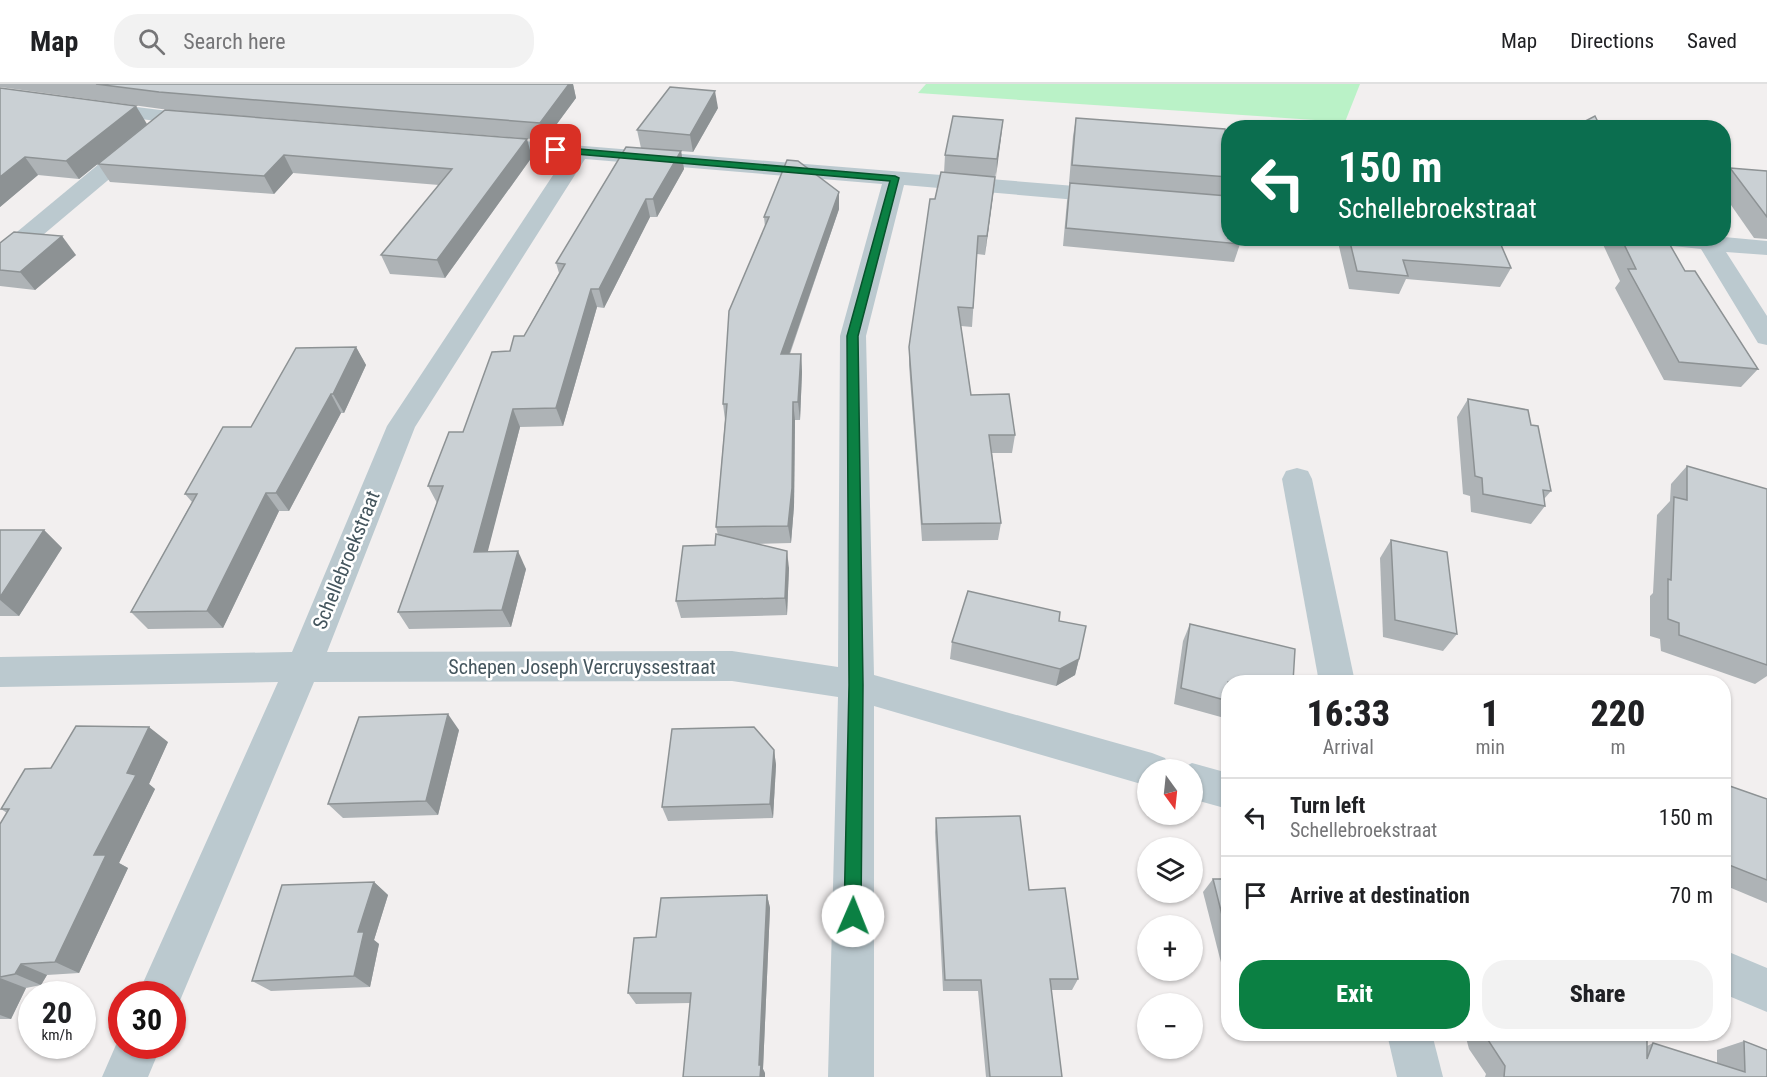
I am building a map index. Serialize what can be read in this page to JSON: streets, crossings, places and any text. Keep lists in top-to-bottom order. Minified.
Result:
{"streets":{"street":["Schellebroekstraat","Schepen Joseph Vercruyssestraat"]},"crossings":[["Schellebroekstraat","Schepen Joseph Vercruyssestraat"]],"north":"bottom","page":{"header":"Map","search":"Search here","nav":["Map","Directions","Saved"],"turn":["150 m","Schellebroekstraat"],"eta":["16:33","Arrival","1","min","220","m"],"map_buttons":["+","−"],"list":[{"name":"Turn left","note":"Schellebroekstraat","value":"150 m"},{"name":"Arrive at destination","value":"70 m"}],"buttons":["Exit","Share"],"speed":"20 km/h","limit":"30"}}
